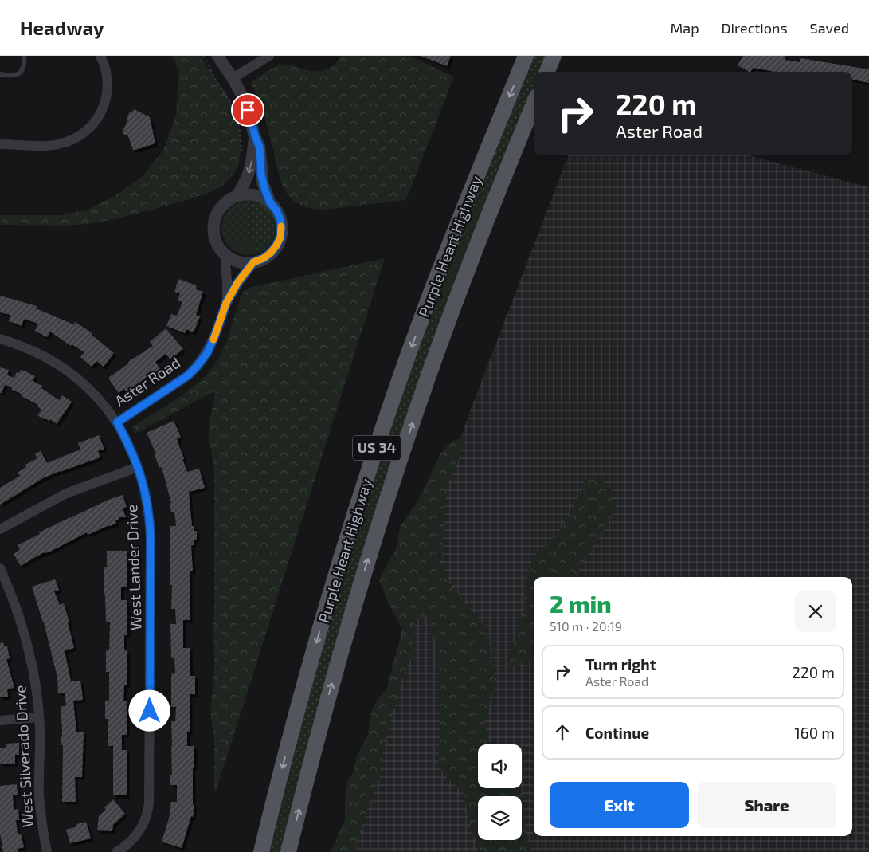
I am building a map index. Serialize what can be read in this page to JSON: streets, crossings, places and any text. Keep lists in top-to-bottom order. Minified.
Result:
{"streets":{"main road":["Purple Heart Highway","US 34"],"street":["Aster Road","West Lander Drive","West Silverado Drive"]},"crossings":[["Aster Road","West Lander Drive"]],"page":{"header":"Headway","nav":["Map","Directions","Saved"],"turn":["220 m","Aster Road"],"heading":["2 min","510 m · 20:19"],"list":[{"name":"Turn right","note":"Aster Road","value":"220 m"},{"name":"Continue","value":"160 m"}],"buttons":["Exit","Share"]}}
